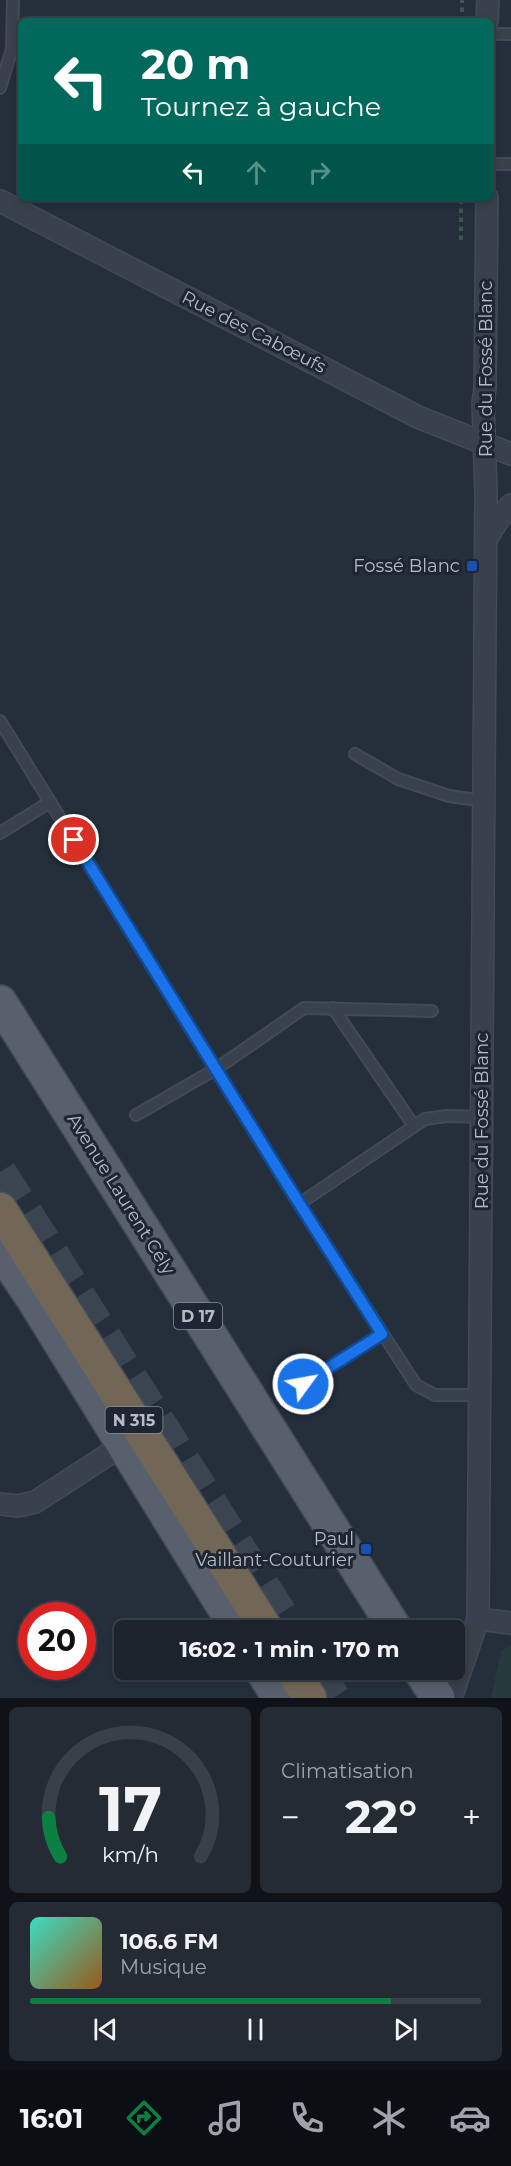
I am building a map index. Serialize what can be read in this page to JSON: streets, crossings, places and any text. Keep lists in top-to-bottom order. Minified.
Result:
{"streets":{"highway":["N 315"],"main road":["Avenue Laurent Cély","D 17"],"street":["Rue des Cabœufs","Rue du Fossé Blanc"]},"crossings":[["Rue des Cabœufs","Rue du Fossé Blanc"]],"places":{"transit":["Fossé Blanc","Paul Vaillant-Couturier"]},"page":{"turn":["20 m","Tournez à gauche"],"limit":"20","trip":"16:02 · 1 min · 170 m","tile":"Climatisation","heat":["−","22°","+"],"song":["106.6 FM","Musique"],"tabs":"16:01","gauge":["17","km/h"]}}
